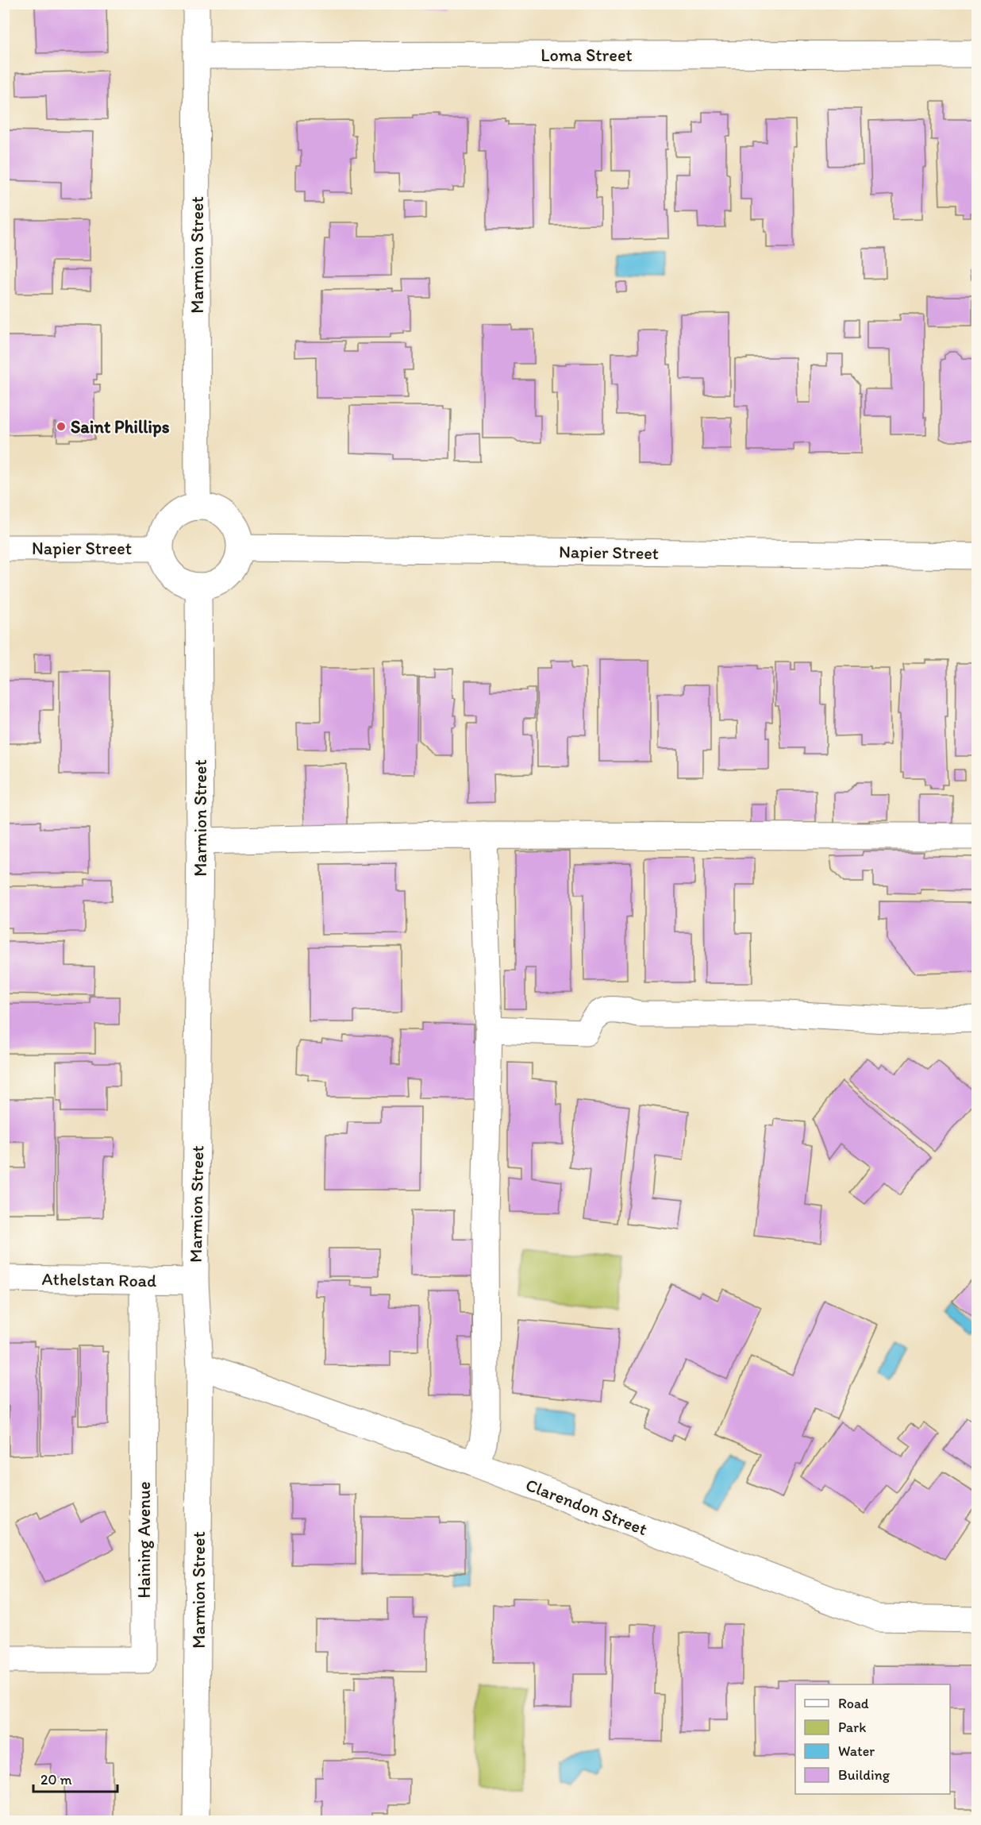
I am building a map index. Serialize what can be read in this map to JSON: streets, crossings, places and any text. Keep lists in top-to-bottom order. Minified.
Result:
{"streets":{"street":["Loma Street","Marmion Street","Napier Street","Athelstan Road","Clarendon Street","Haining Avenue"]},"crossings":[["Loma Street","Marmion Street"],["Marmion Street","Napier Street"],["Marmion Street","Athelstan Road"],["Marmion Street","Clarendon Street"],["Athelstan Road","Haining Avenue"]],"places":["Saint Phillips"],"legend":["Road","Park","Water","Building"],"scale_bar":"20 m"}
